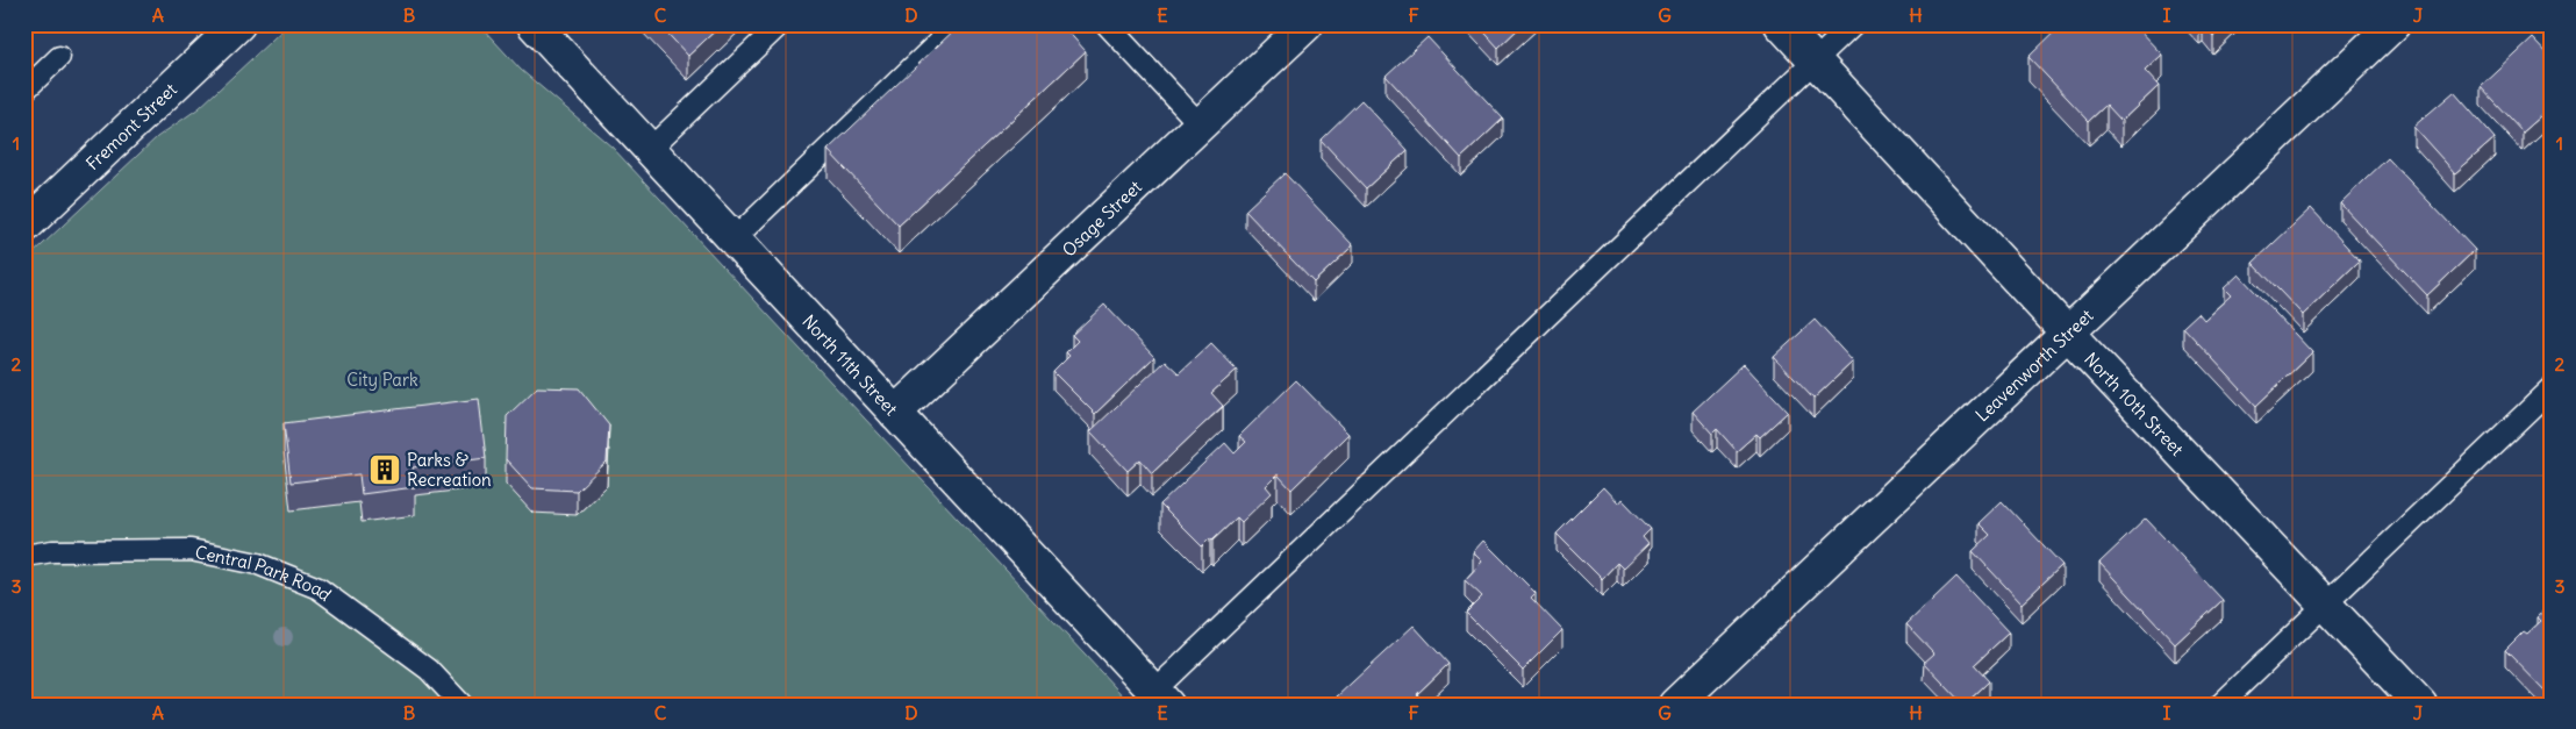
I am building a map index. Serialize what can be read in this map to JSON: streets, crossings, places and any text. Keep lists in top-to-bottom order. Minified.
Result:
{"streets":{"street":["Fremont Street","Osage Street","North 11th Street","Leavenworth Street","North 10th Street"],"lane":["Central Park Road"]},"crossings":[["Osage Street","North 11th Street"],["Leavenworth Street","North 10th Street"]],"parks":["City Park"],"places":{"building":["Parks & Recreation"]},"grid":{"columns":["A","B","C","D","E","F","G","H","I","J"],"rows":["1","2","3"]}}
